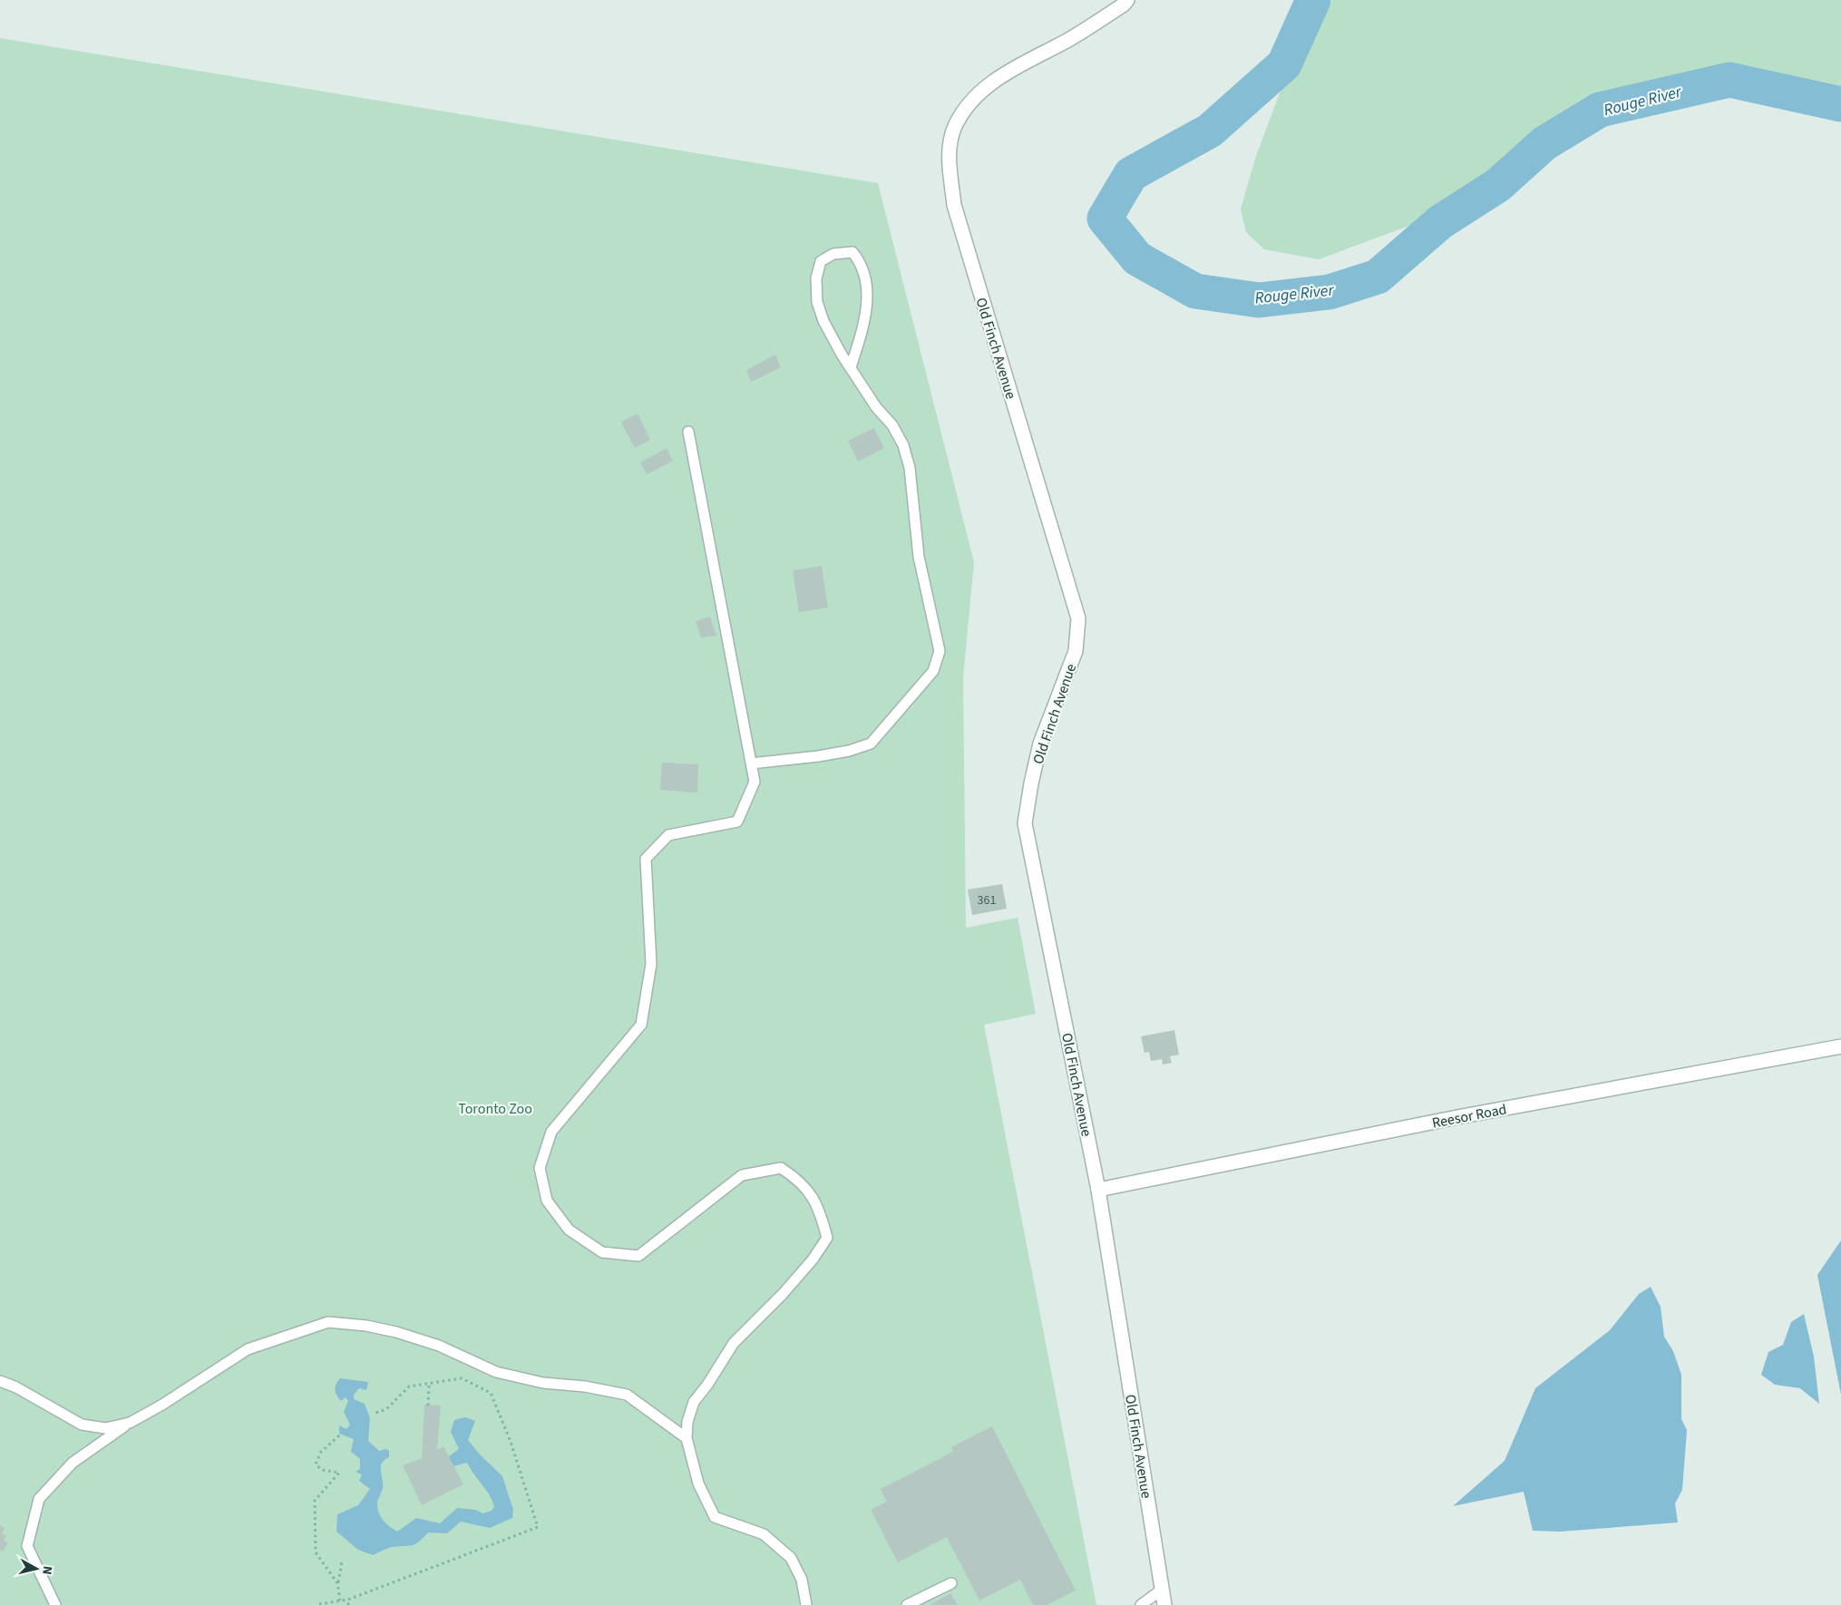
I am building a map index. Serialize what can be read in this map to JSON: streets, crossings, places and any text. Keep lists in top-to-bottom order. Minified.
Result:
{"streets":{"street":["Old Finch Avenue","Reesor Road"]},"crossings":[["Old Finch Avenue","Reesor Road"]],"water":["Rouge River"],"parks":["Toronto Zoo"],"house_numbers":["361"],"north":"right"}
